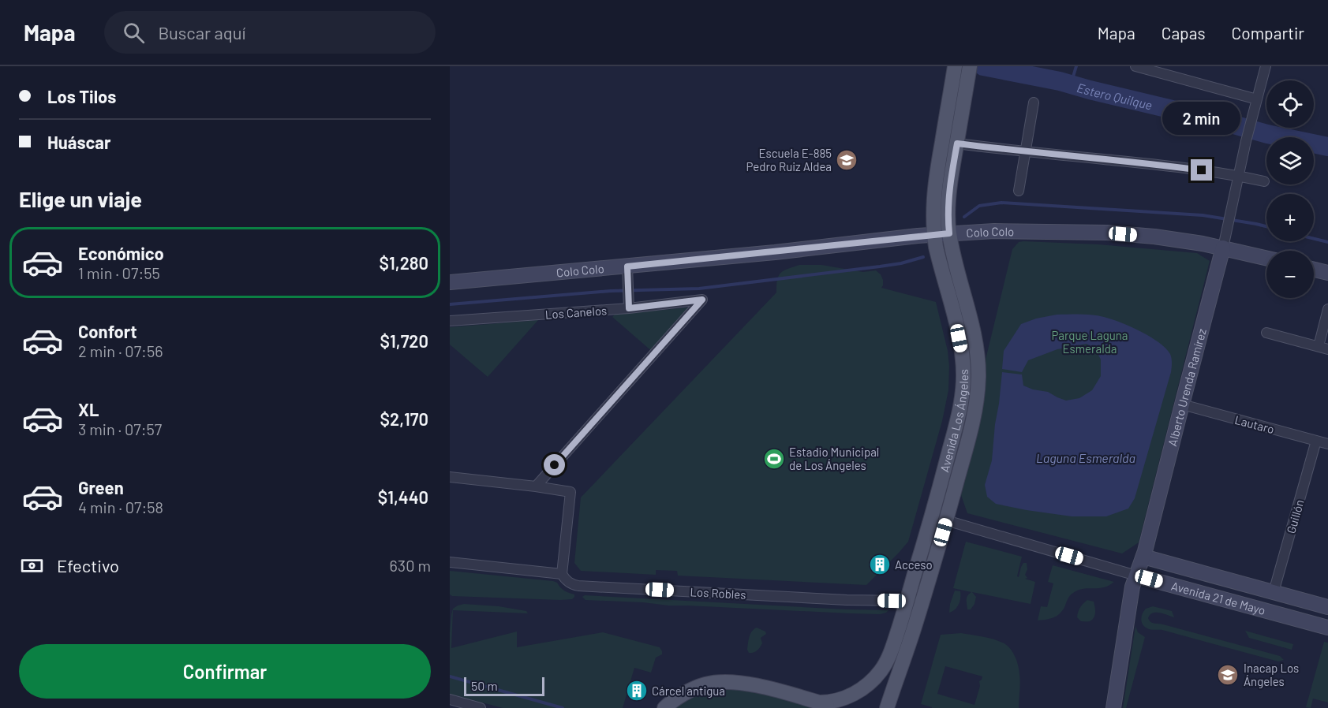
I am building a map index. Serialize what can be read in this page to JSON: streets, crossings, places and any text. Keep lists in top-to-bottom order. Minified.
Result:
{"streets":{"main road":["Avenida Los Ángeles"],"street":["Colo Colo","Los Canelos","Alberto Urenda Ramírez","Lautaro","Guillón","Los Robles","Avenida 21 de Mayo"]},"crossings":[["Colo Colo","Alberto Urenda Ramírez"],["Colo Colo","Avenida Los Ángeles"],["Alberto Urenda Ramírez","Lautaro"],["Alberto Urenda Ramírez","Avenida 21 de Mayo"],["Avenida Los Ángeles","Los Robles"],["Avenida Los Ángeles","Avenida 21 de Mayo"],["Lautaro","Guillón"],["Guillón","Avenida 21 de Mayo"]],"water":["Estero Quilque","Laguna Esmeralda"],"parks":["Parque Laguna Esmeralda"],"places":{"school or university":["Escuela E-885 Pedro Ruiz Aldea","Inacap Los Ángeles"],"sports":["Estadio Municipal de Los Ángeles"],"building":["Acceso","Cárcel antigua"]},"scale_bar":"50 m","page":{"header":"Mapa","search":"Buscar aquí","nav":["Mapa","Capas","Compartir"],"banner":["Los Tilos","Huáscar"],"map_buttons":["+","−"],"bubble":"2 min","heading":"Elige un viaje","list":[{"name":"Económico","note":"1 min · 07:55","value":"$1,280"},{"name":"Confort","note":"2 min · 07:56","value":"$1,720"},{"name":"XL","note":"3 min · 07:57","value":"$2,170"},{"name":"Green","note":"4 min · 07:58","value":"$1,440"}],"pay":["Efectivo","630 m"],"buttons":"Confirmar","scale":"50 m"}}
